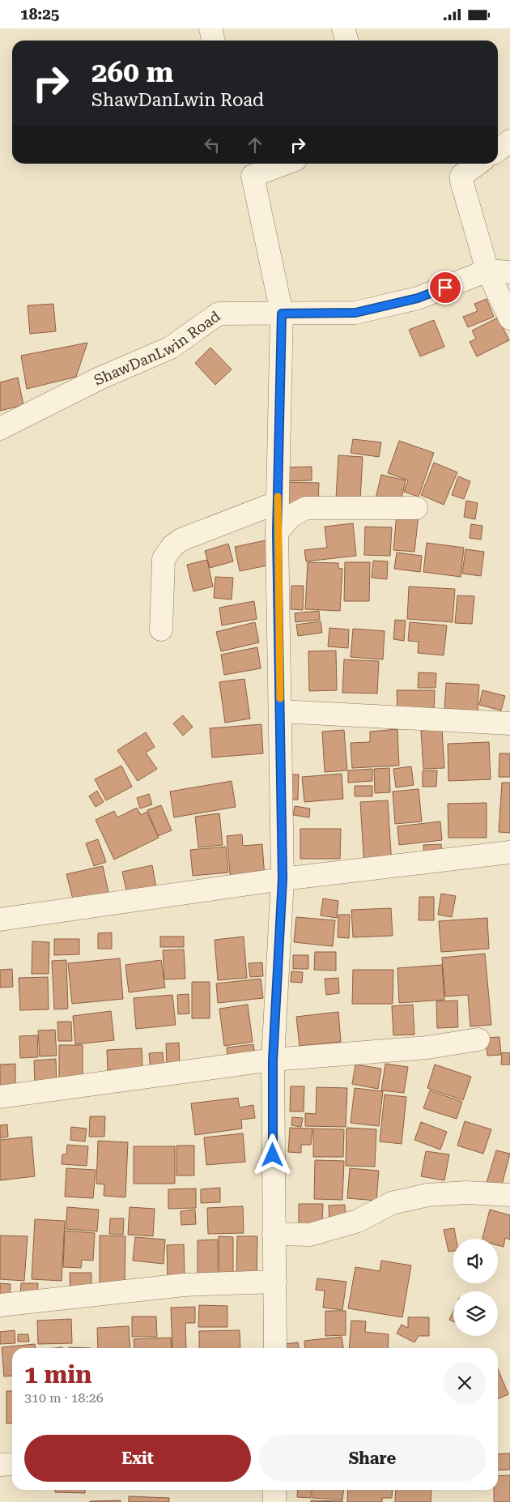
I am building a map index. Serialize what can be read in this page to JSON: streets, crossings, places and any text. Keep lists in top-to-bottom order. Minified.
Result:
{"streets":{"street":["ShawDanLwin Road"]},"page":{"status":"18:25","turn":["260 m","ShawDanLwin Road"],"heading":["1 min","310 m · 18:26"],"buttons":["Exit","Share"]}}
